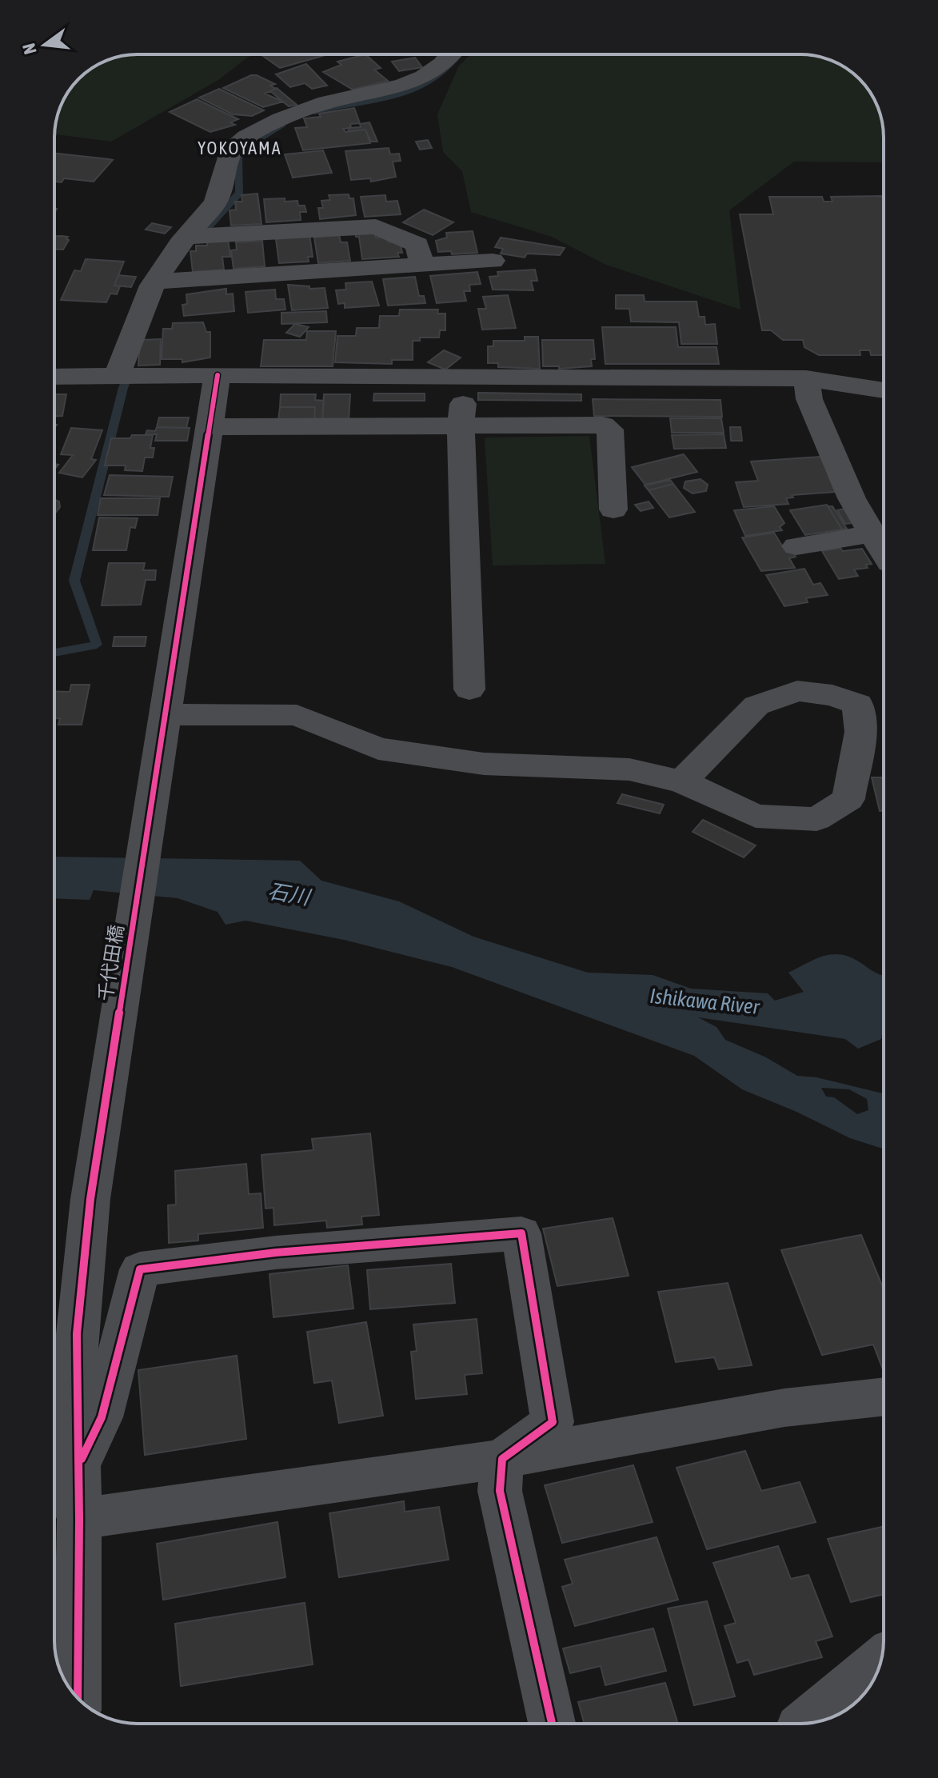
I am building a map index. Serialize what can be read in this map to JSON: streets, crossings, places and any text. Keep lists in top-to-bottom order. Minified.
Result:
{"streets":{"street":["千代田橋"]},"districts":["YOKOYAMA"],"water":["石川","Ishikawa River"],"north":"left"}
